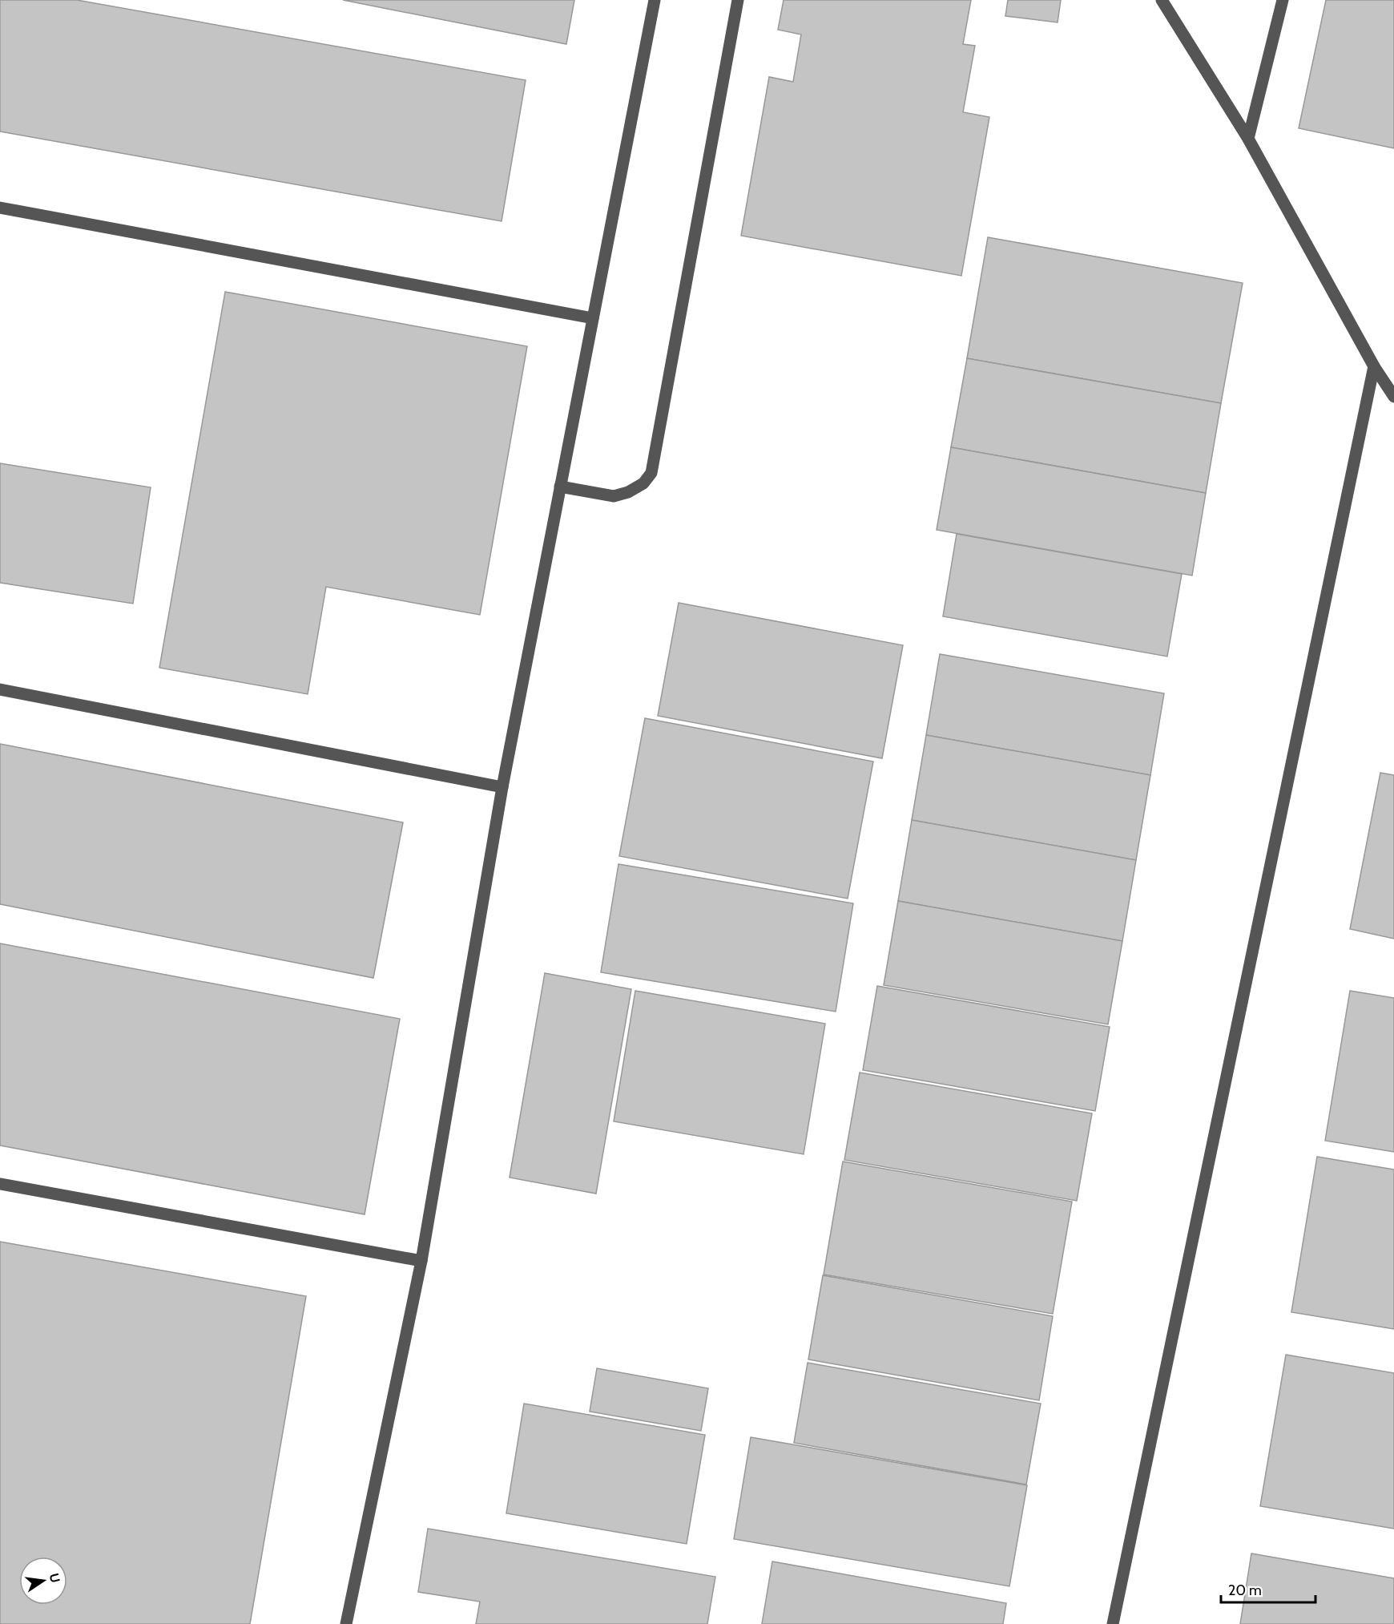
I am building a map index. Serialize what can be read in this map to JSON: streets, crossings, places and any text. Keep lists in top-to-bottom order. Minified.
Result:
{"scale_bar":"20 m","north":"right"}
